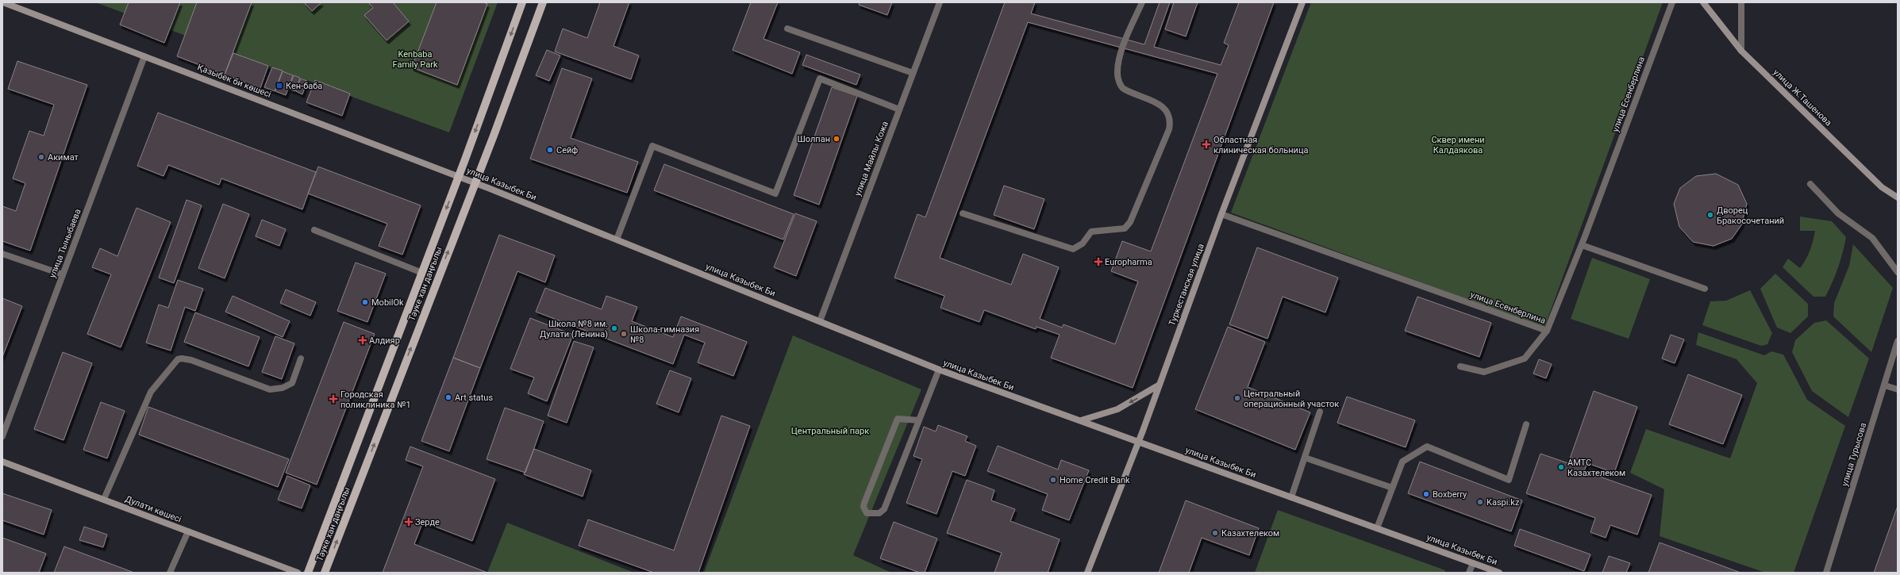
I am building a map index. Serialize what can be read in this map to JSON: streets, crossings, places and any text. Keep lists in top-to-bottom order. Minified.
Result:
{"streets":{"main road":["Қазыбек би көшесі","улица Ж.Ташенова","улица Казыбек Би","Тәуке хан даңғылы","Туркестанская улица","Дулати көшесі"],"street":["улица Есенберлина","улица Майлы Кожа","улица Тыныбаева","улица Турысова"]},"crossings":[["Қазыбек би көшесі","улица Казыбек Би"],["Қазыбек би көшесі","улица Тыныбаева"],["Қазыбек би көшесі","Тәуке хан даңғылы"],["улица Есенберлина","Туркестанская улица"],["улица Майлы Кожа","улица Казыбек Би"],["улица Казыбек Би","Тәуке хан даңғылы"],["улица Казыбек Би","Туркестанская улица"]],"parks":["Kenbaba Family Park","Сквер имени Калдаякова","Центральный парк"],"places":{"transit":["Кен-баба"],"other":["Шолпан","Сейф","Акимат","Дворец Бракосочетаний","MobilOk","Школа №8 им. Дулати (Ленина)","Школа-гимназия №8","Art status","Центральный операционный участок","АМТС Казахтелеком","Home Credit Bank","Boxberry","Kaspi.kz","Казахтелеком"],"health":["Областная клиническая больница","Europharma","Алдияр","Городская поликлиника №1","Зерде"]}}
